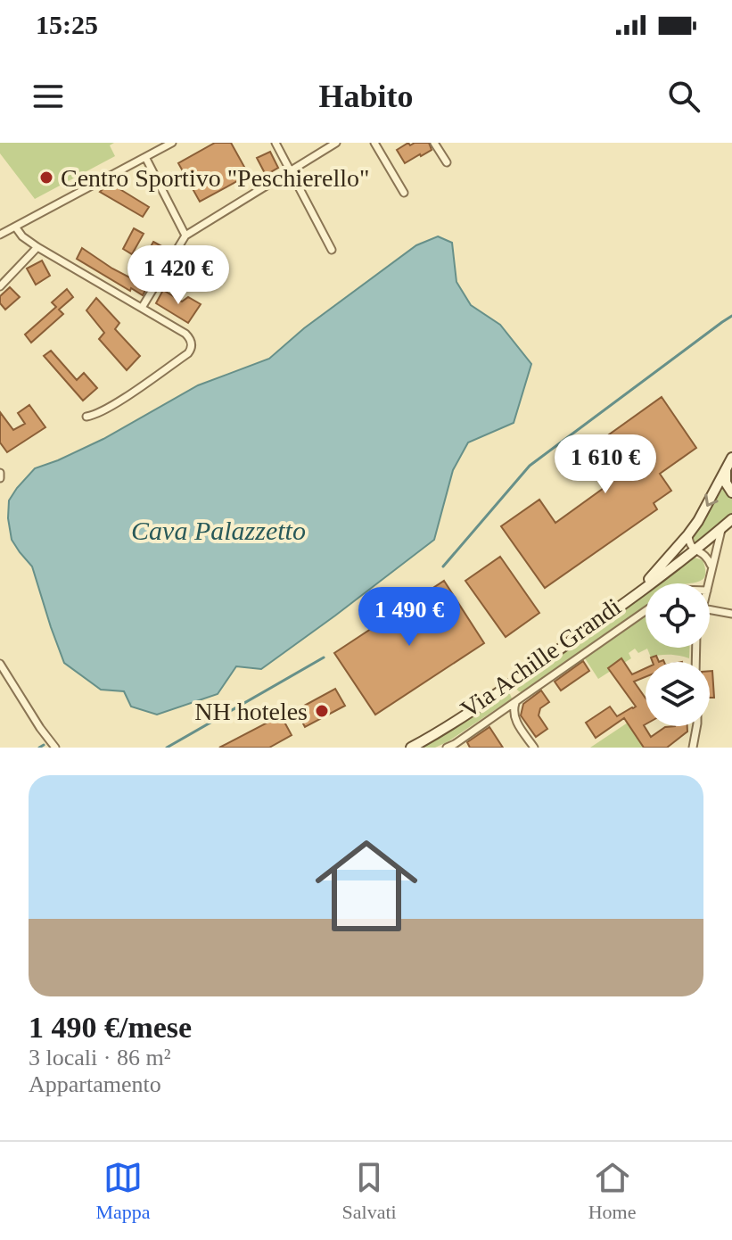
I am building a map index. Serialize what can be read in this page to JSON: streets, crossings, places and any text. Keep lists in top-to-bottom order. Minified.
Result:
{"streets":{"main road":["Via Achille Grandi"]},"water":["Cava Palazzetto"],"places":["Centro Sportivo \"Peschierello\"","NH hoteles"],"page":{"status":"15:25","header":"Habito","price":["1 420 €","1 610 €","1 490 €"],"list":[{"name":"1 490 €/mese","note":"3 locali · 86 m² · Appartamento"}],"tabs":["Mappa","Salvati","Home"]}}
